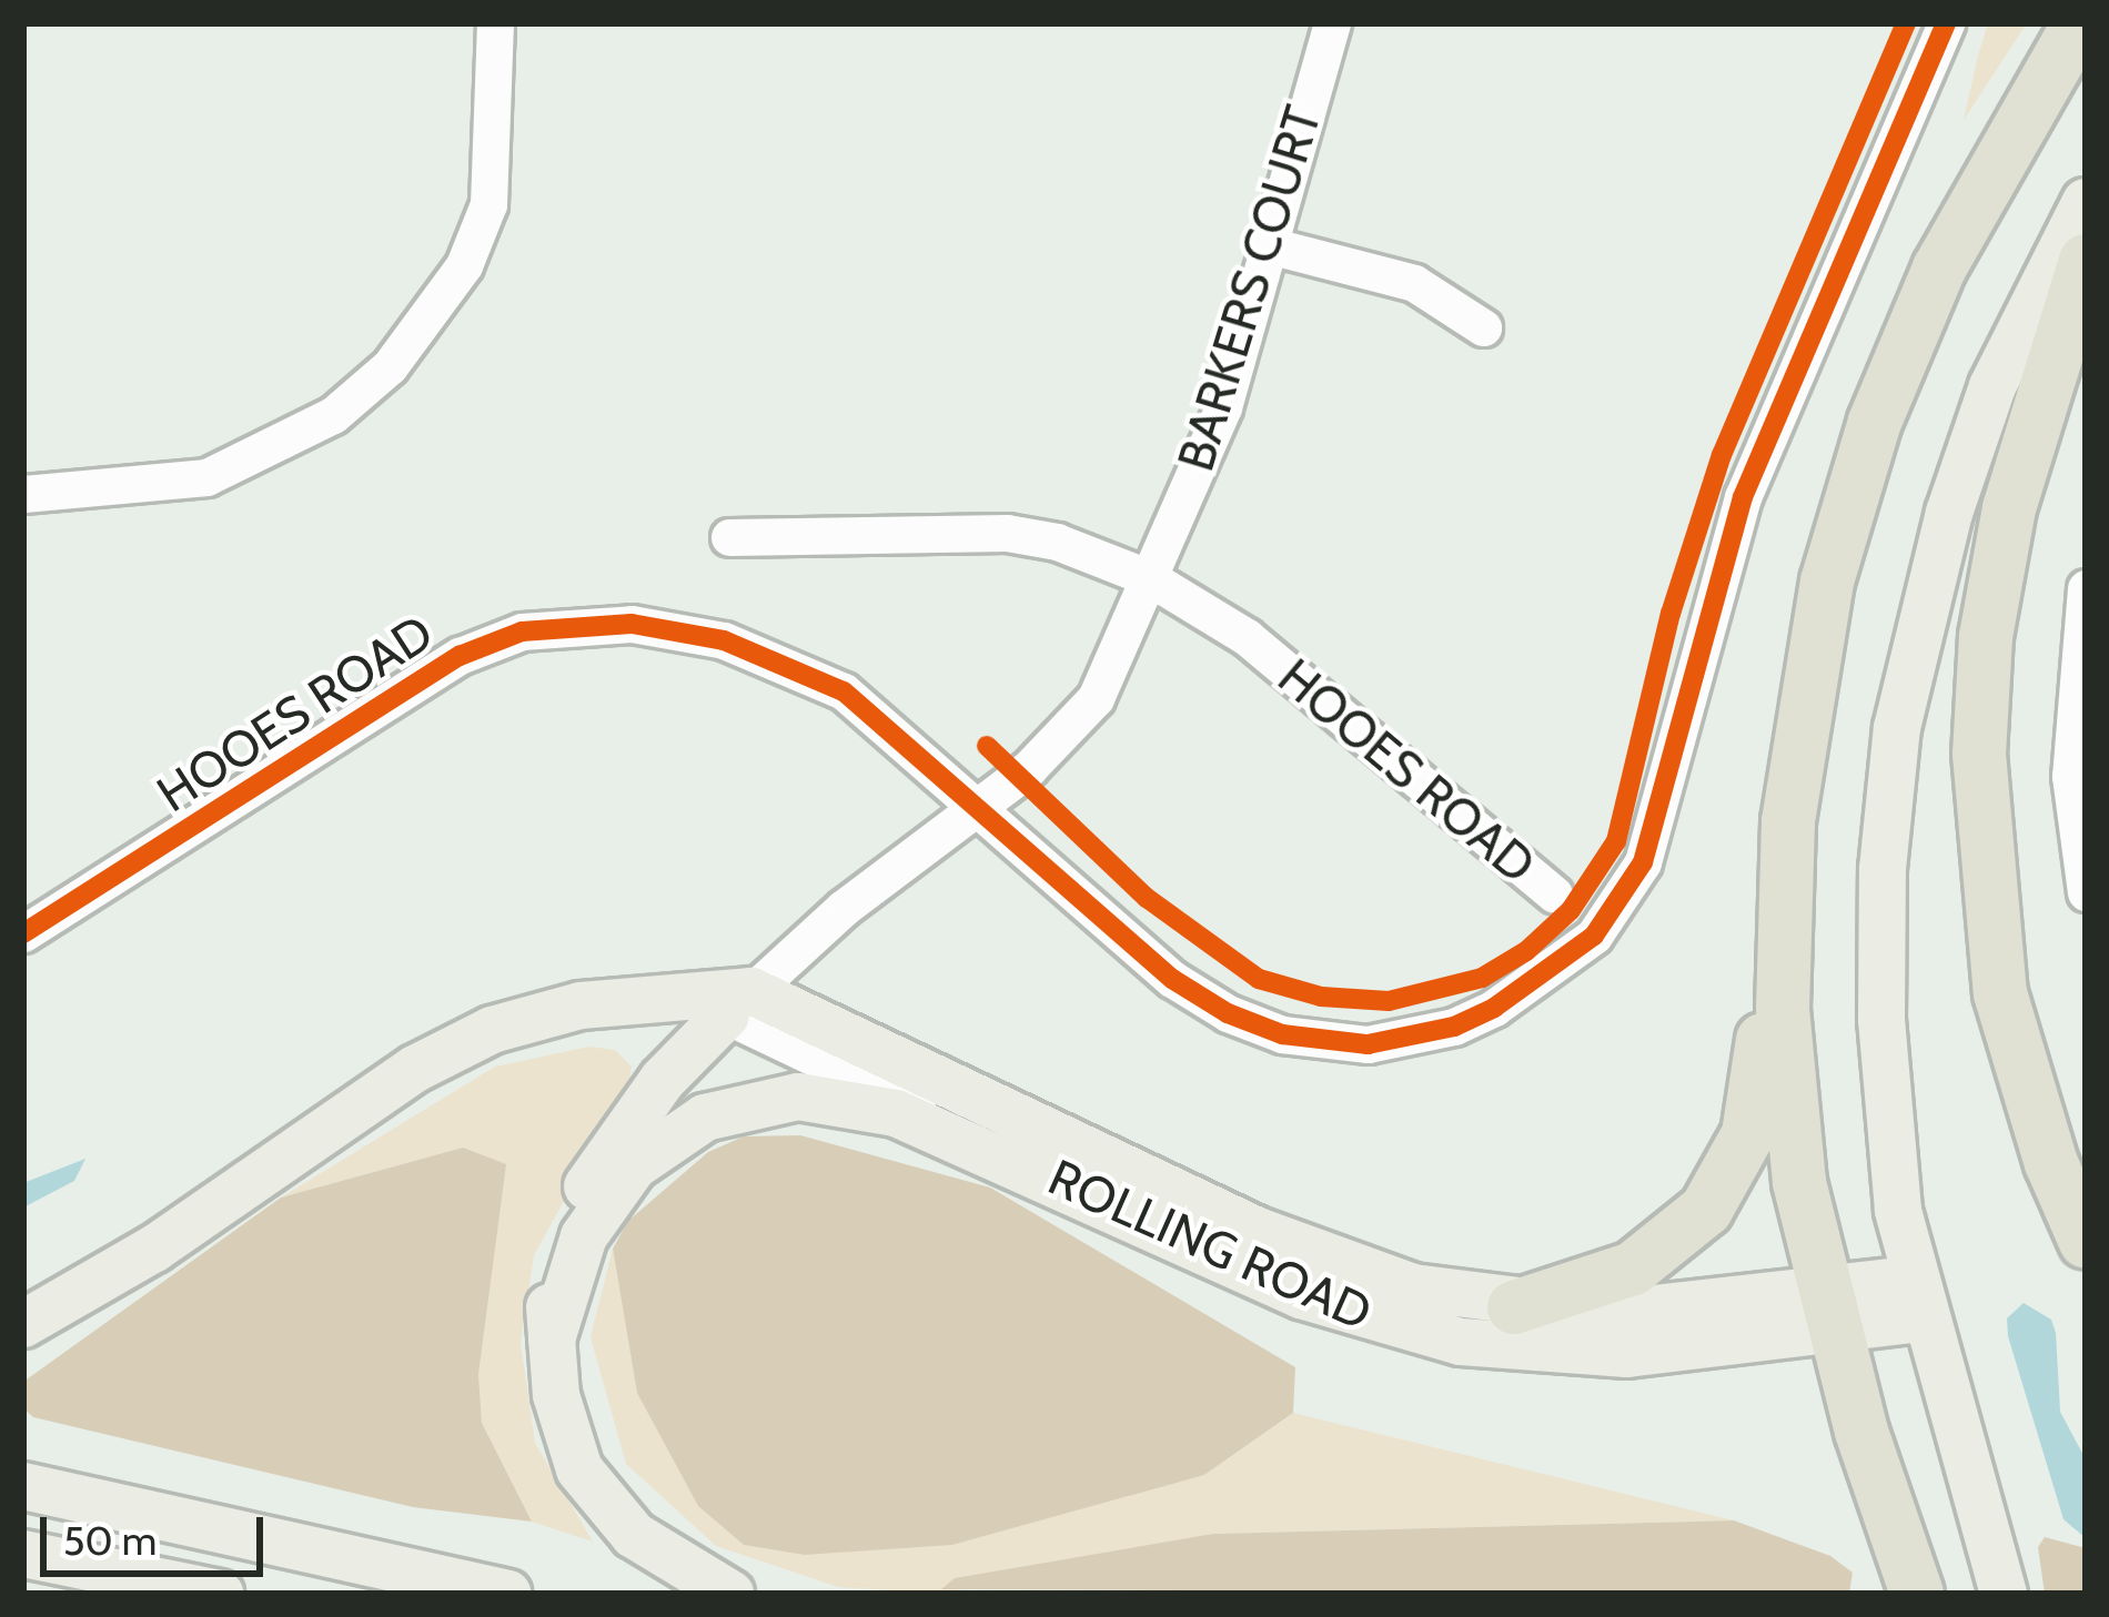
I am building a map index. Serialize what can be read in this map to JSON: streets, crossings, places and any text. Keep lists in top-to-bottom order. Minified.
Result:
{"streets":{"main road":["ROLLING ROAD"],"street":["BARKERS COURT","HOOES ROAD"]},"crossings":[["BARKERS COURT","HOOES ROAD"]],"scale_bar":"50 m"}
